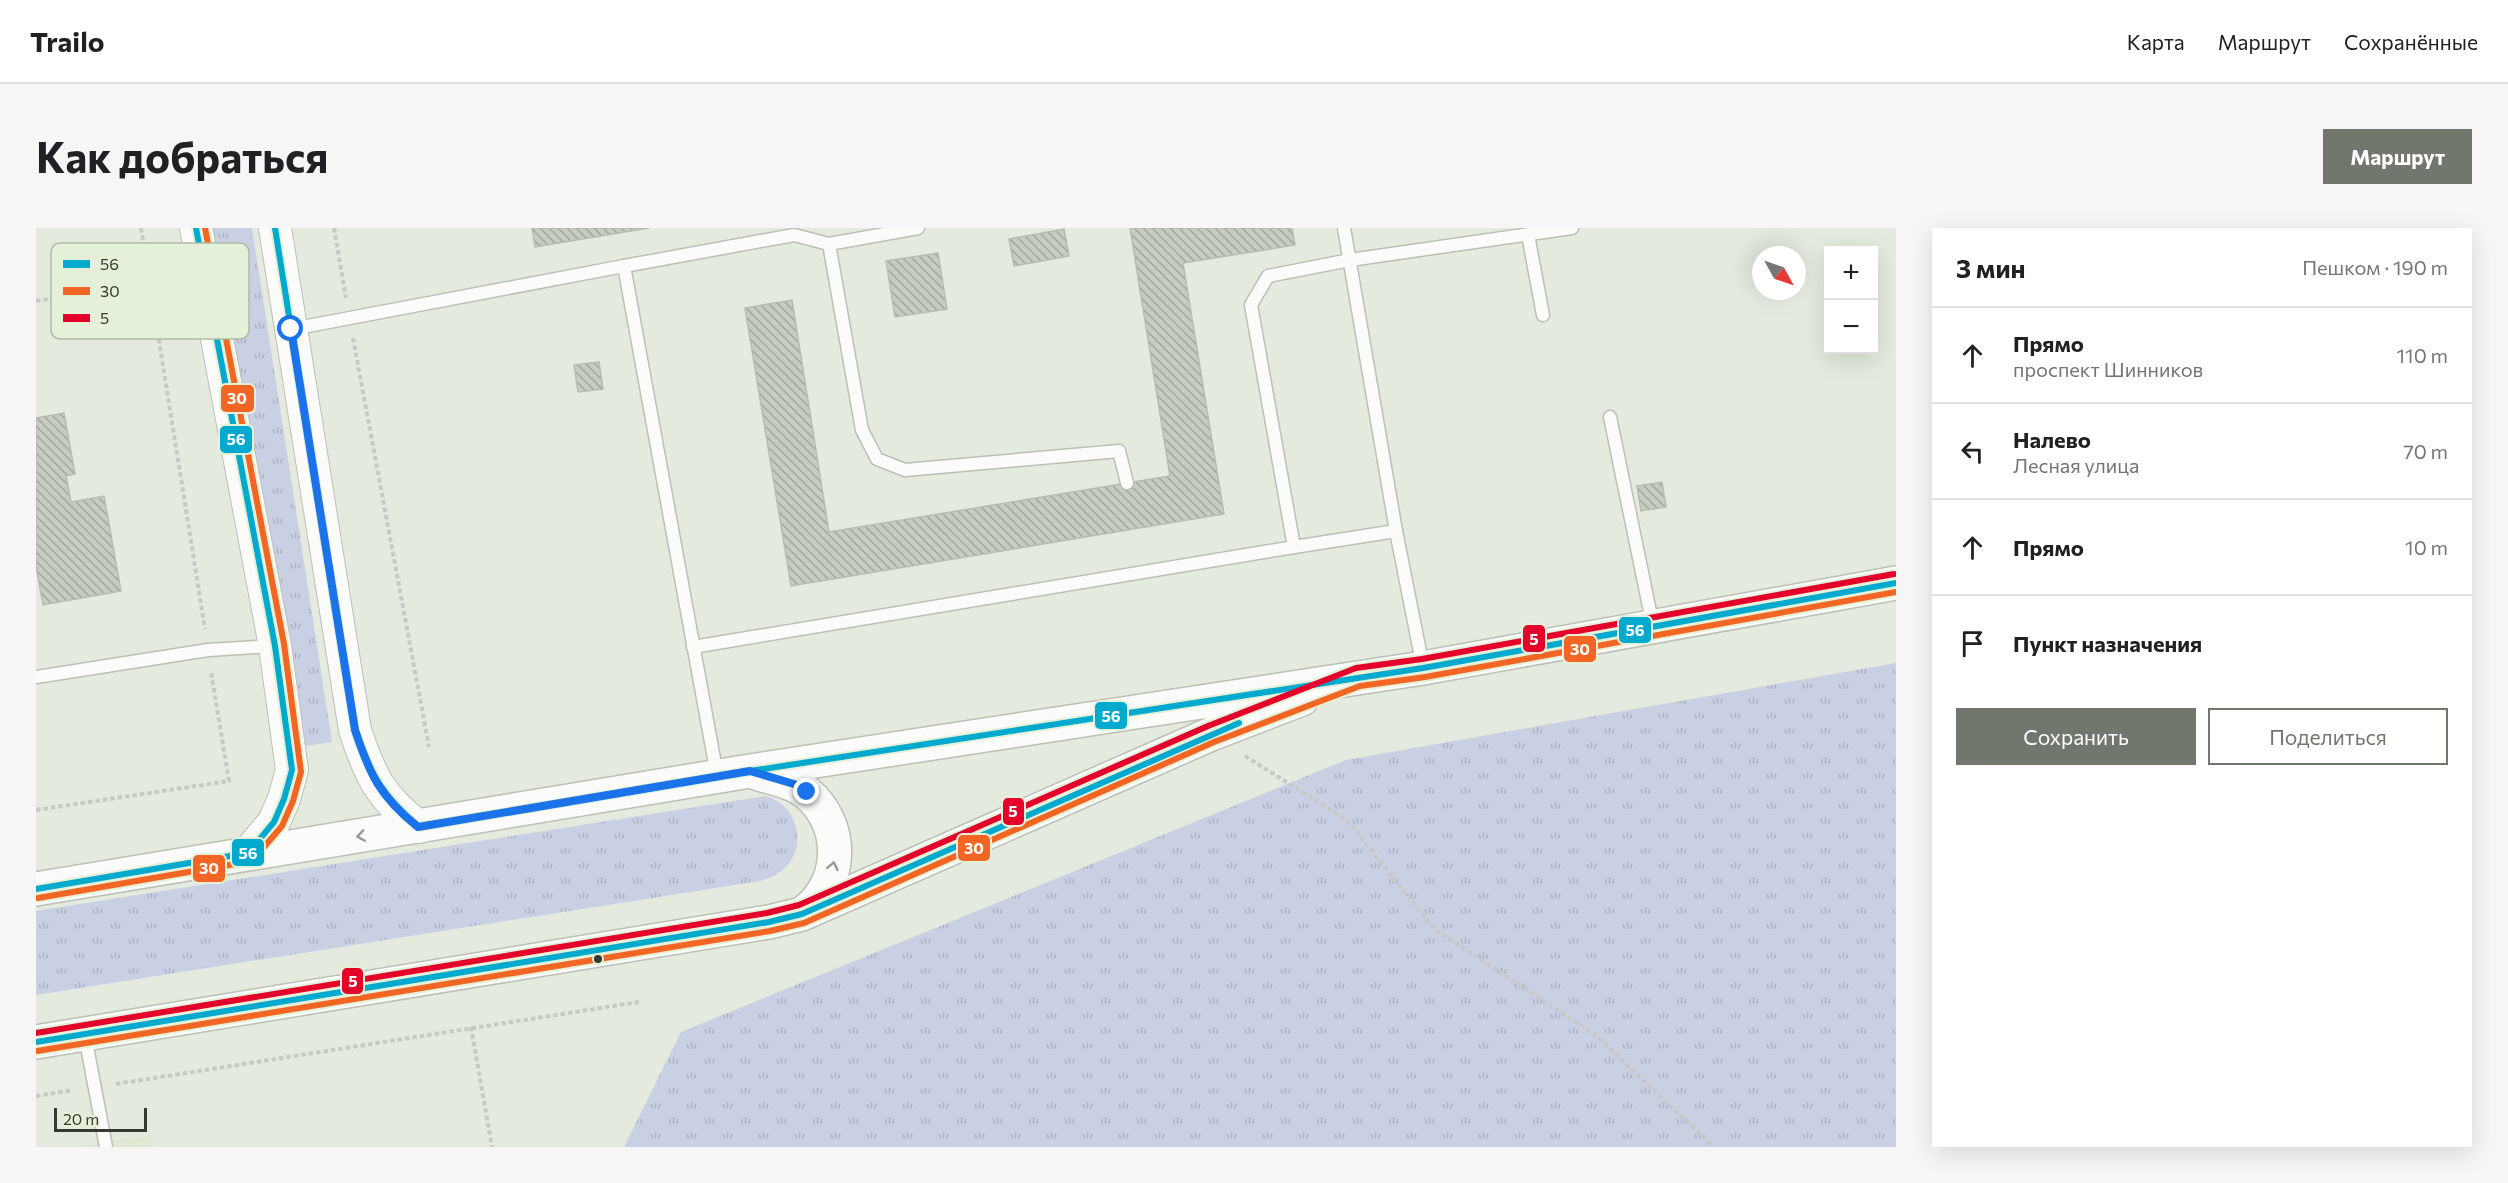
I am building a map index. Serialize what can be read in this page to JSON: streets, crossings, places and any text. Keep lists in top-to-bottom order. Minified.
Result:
{"lines":["transit line 56","transit line 30","transit line 5"],"legend":["56","30","5"],"scale_bar":"20 m","north":"bottom right","page":{"header":"Trailo","nav":["Карта","Маршрут","Сохранённые"],"buttons":["Маршрут",["Сохранить","Поделиться"]],"title":"Как добраться","heading":["3 мин","Пешком · 190 m"],"map_buttons":["+","−"],"list":[["Прямо","проспект Шинников","110 m"],["Налево","Лесная улица","70 m"],["Прямо","10 m"],"Пункт назначения"],"scale":"20 m"}}
